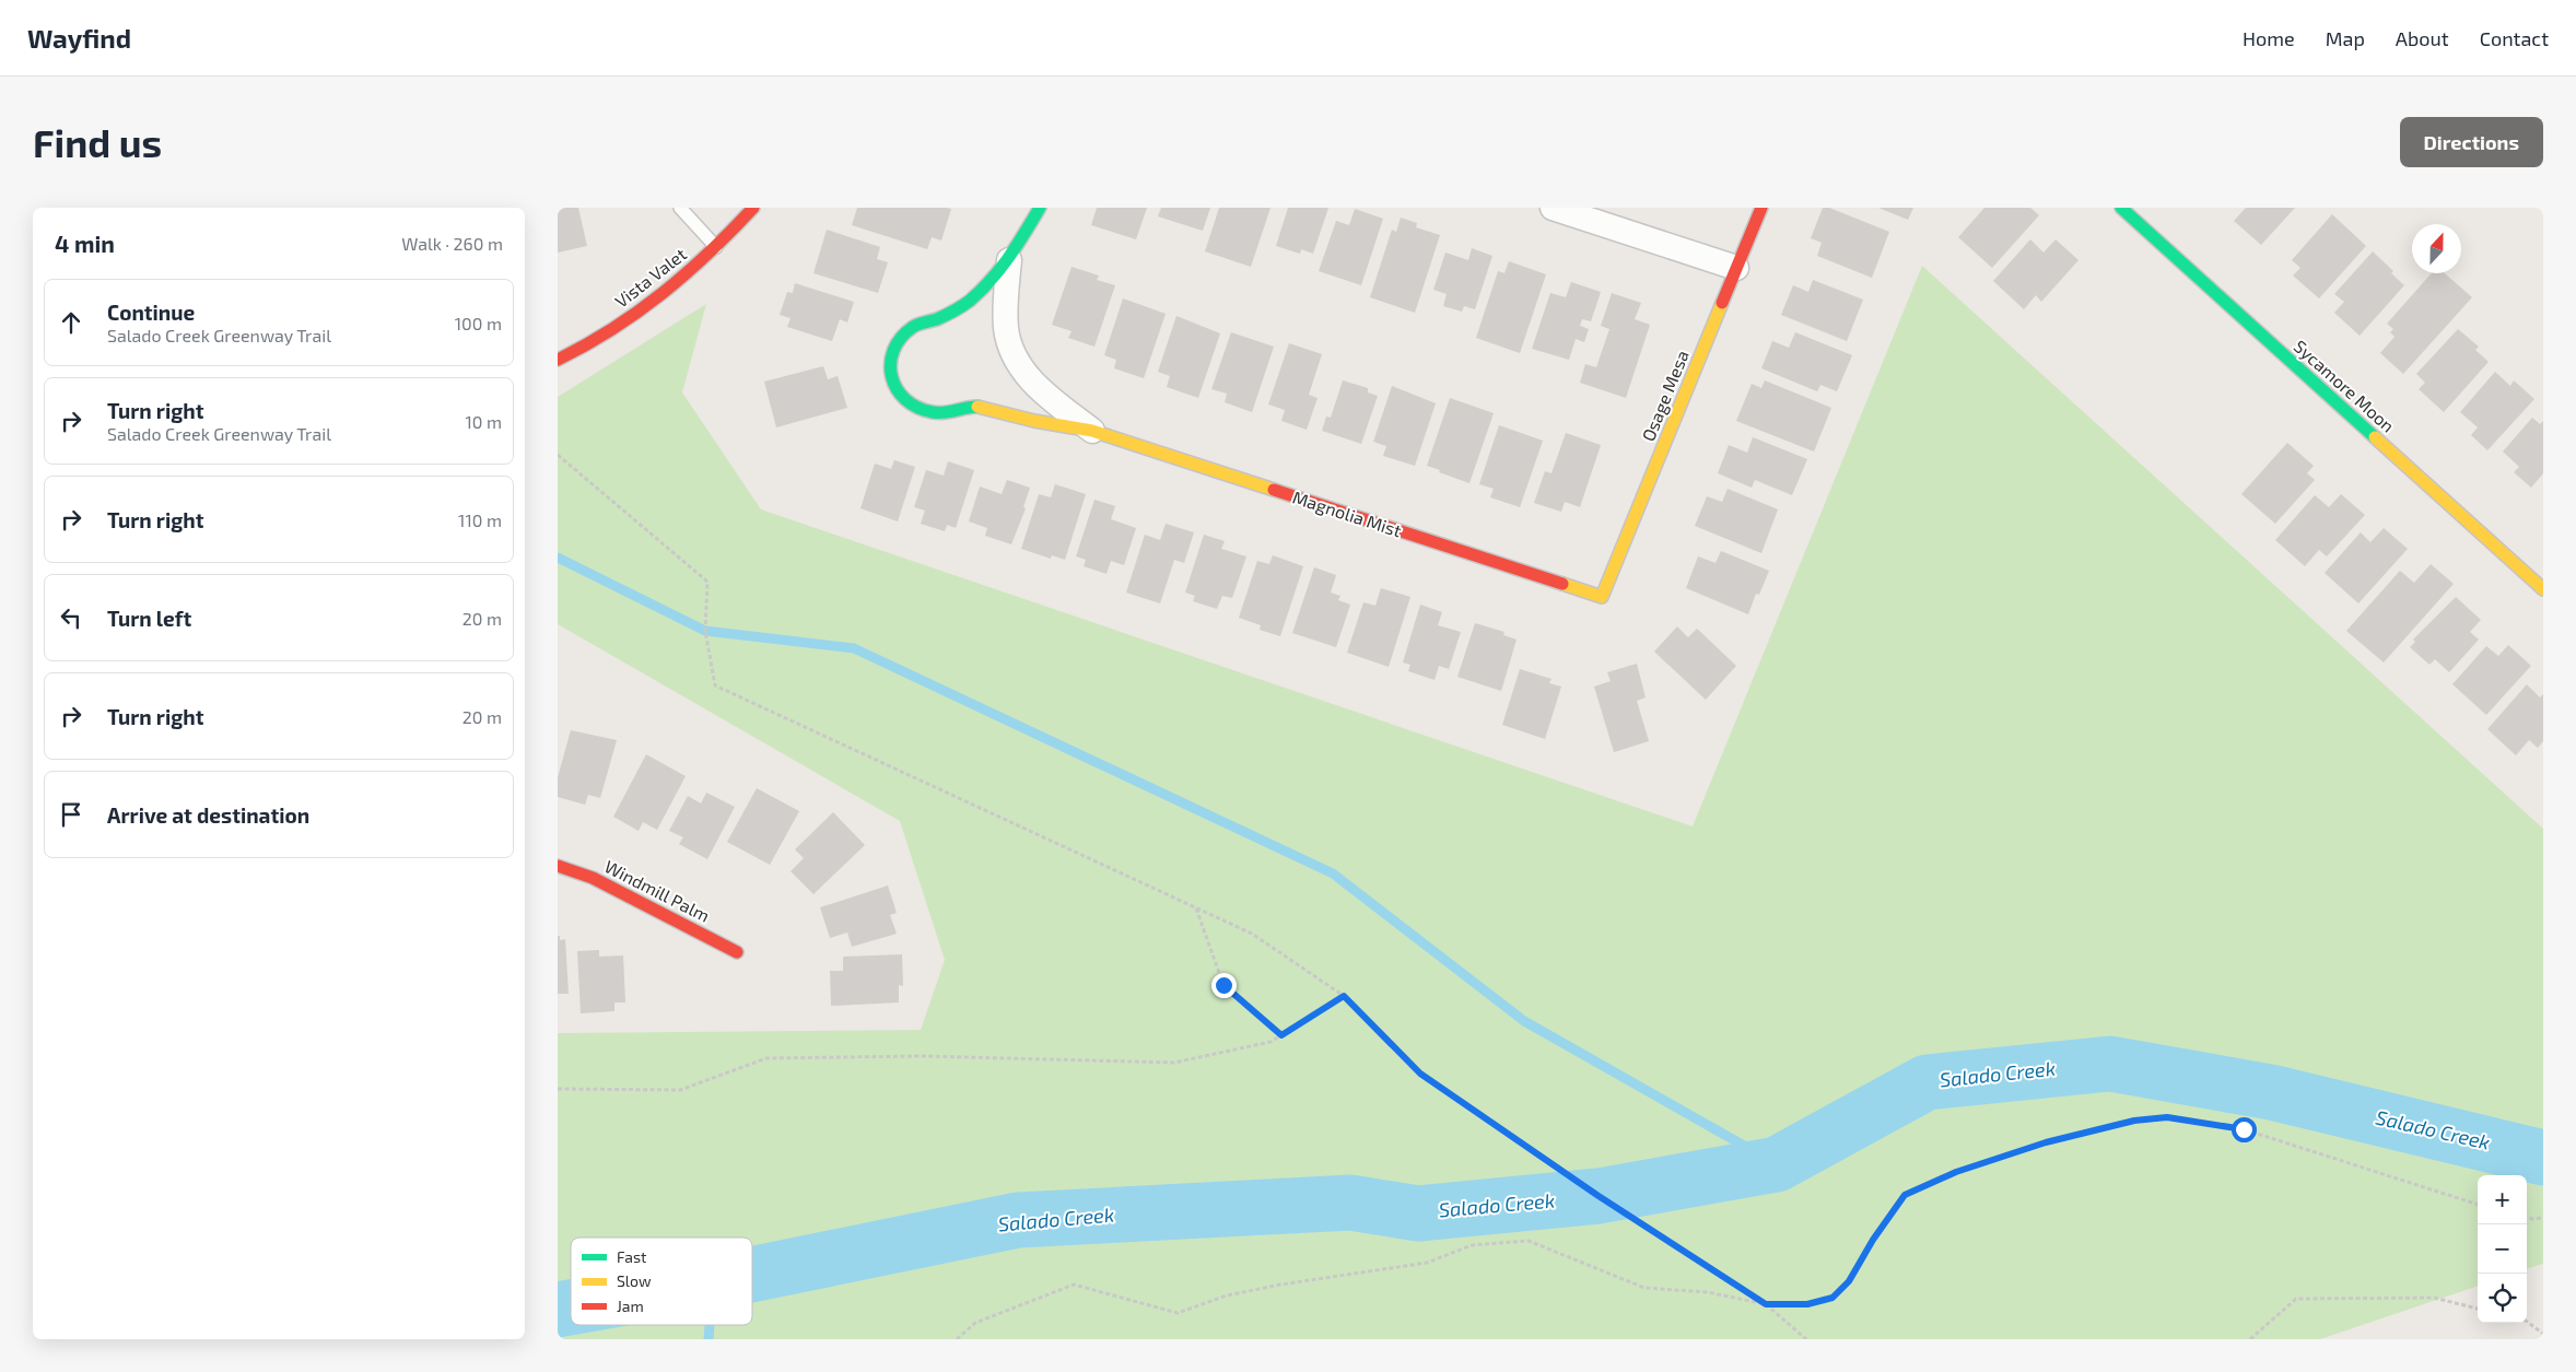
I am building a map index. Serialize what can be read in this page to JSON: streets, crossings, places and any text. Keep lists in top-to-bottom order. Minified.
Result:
{"streets":{"street":["Vista Valet","Sycamore Moon","Osage Mesa","Magnolia Mist","Windmill Palm"]},"crossings":[["Osage Mesa","Magnolia Mist"]],"water":["Salado Creek"],"legend":["Fast","Slow","Jam"],"north":"top","page":{"header":"Wayfind","nav":["Home","Map","About","Contact"],"buttons":"Directions","title":"Find us","heading":["4 min","Walk · 260 m"],"list":[["Continue","Salado Creek Greenway Trail","100 m"],["Turn right","Salado Creek Greenway Trail","10 m"],["Turn right","110 m"],["Turn left","20 m"],["Turn right","20 m"],"Arrive at destination"],"map_buttons":["+","−"]}}
